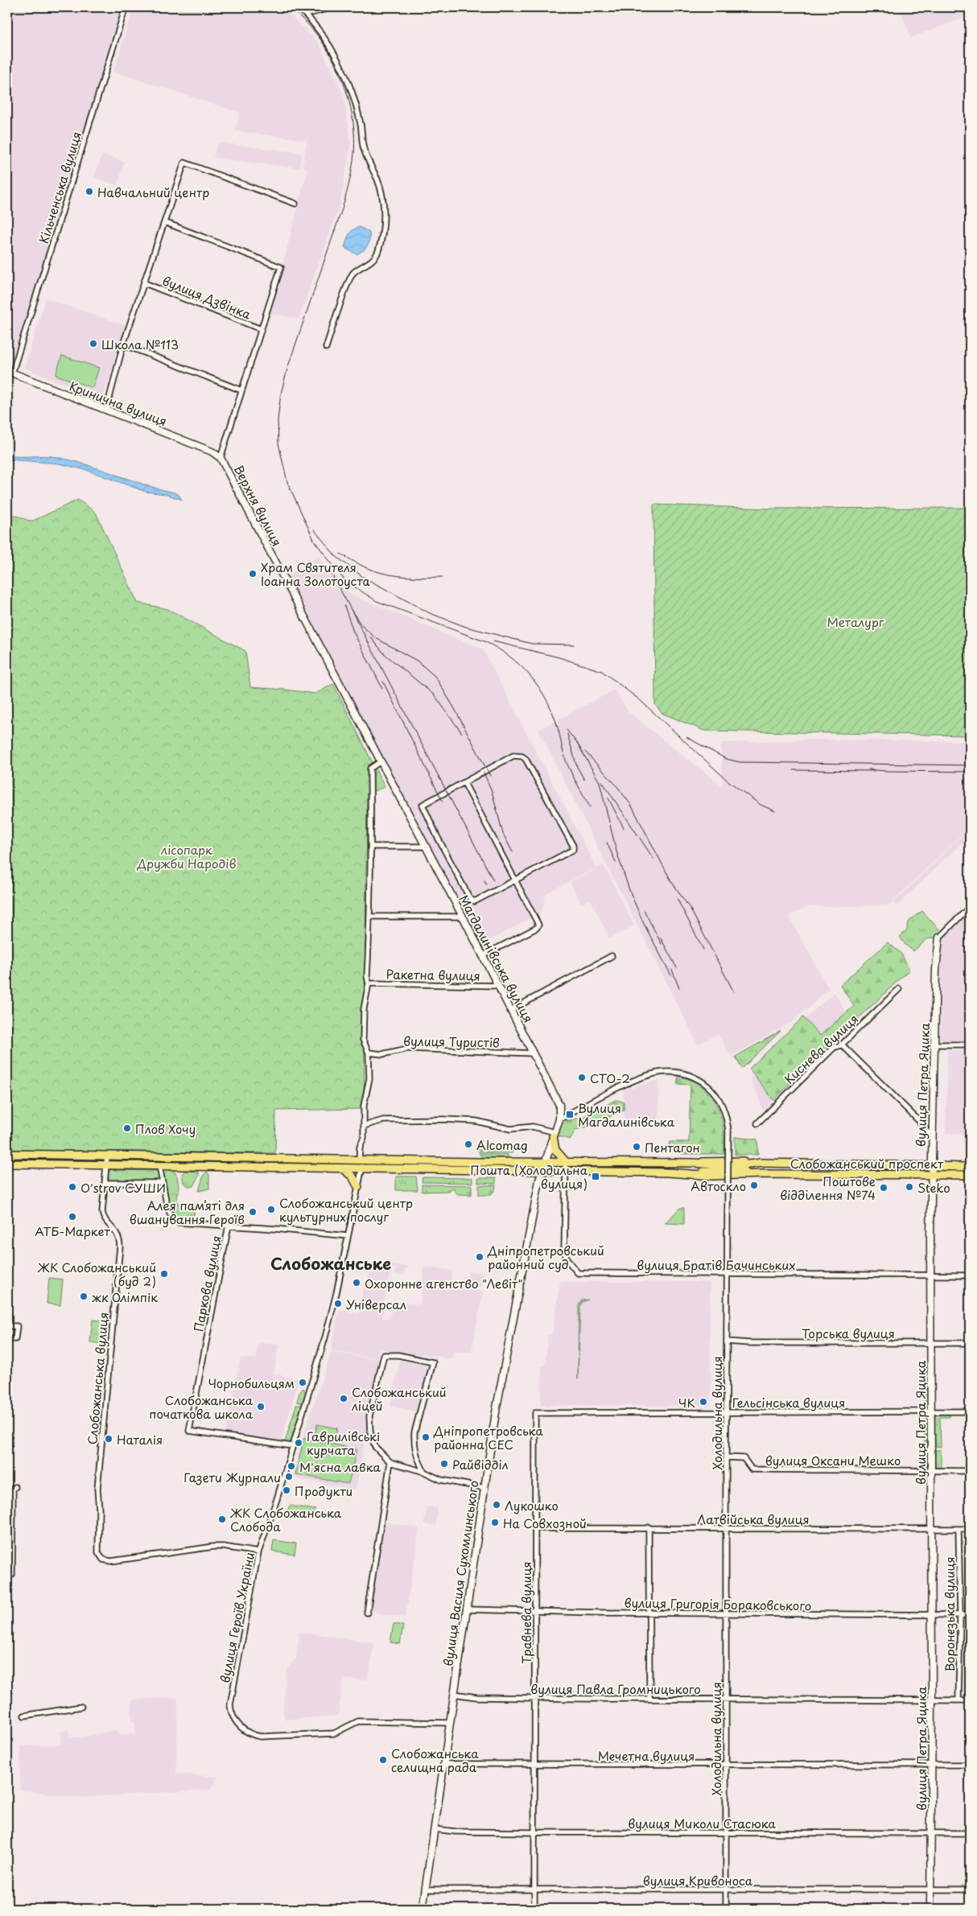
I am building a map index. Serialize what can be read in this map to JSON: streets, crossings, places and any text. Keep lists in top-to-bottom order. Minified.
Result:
{"streets":{"main road":["Слобожанський проспект"],"street":["Кільченська вулиця","вулиця Дзвінка","Кринична вулиця","Верхня вулиця","Магдалинівська вулиця","Ракетна вулиця","вулиця Туристів","Киснева вулиця","вулиця Петра Яцика","вулиця Братів Бачинських","Паркова вулиця","Торська вулиця","Слобожанська вулиця","Гельсінська вулиця","Холодильна вулиця","вулиця Оксани Мешко","Латвійська вулиця","вулиця Василя Сухомлинського","вулиця Григорія Бораковського","Травнева вулиця","Воронезька вулиця","вулиця Героїв України","вулиця Павла Громницького","Мечетна вулиця","вулиця Миколи Стасюка","вулиця Кривоноса"]},"crossings":[["Кільченська вулиця","Кринична вулиця"],["вулиця Дзвінка","Верхня вулиця"],["Кринична вулиця","Верхня вулиця"],["Верхня вулиця","Магдалинівська вулиця"],["Верхня вулиця","вулиця Героїв України"],["Магдалинівська вулиця","Ракетна вулиця"],["Магдалинівська вулиця","вулиця Туристів"],["Магдалинівська вулиця","Слобожанський проспект"],["Магдалинівська вулиця","Холодильна вулиця"],["Магдалинівська вулиця","вулиця Василя Сухомлинського"],["Магдалинівська вулиця","вулиця Героїв України"],["Ракетна вулиця","вулиця Героїв України"],["вулиця Туристів","вулиця Героїв України"],["вулиця Петра Яцика","Слобожанський проспект"],["вулиця Петра Яцика","вулиця Братів Бачинських"],["вулиця Петра Яцика","Торська вулиця"],["вулиця Петра Яцика","Гельсінська вулиця"],["вулиця Петра Яцика","вулиця Оксани Мешко"],["вулиця Петра Яцика","Латвійська вулиця"],["вулиця Петра Яцика","вулиця Григорія Бораковського"],["вулиця Петра Яцика","вулиця Павла Громницького"],["вулиця Петра Яцика","Мечетна вулиця"],["вулиця Петра Яцика","вулиця Миколи Стасюка"],["вулиця Петра Яцика","вулиця Кривоноса"],["Слобожанський проспект","вулиця Братів Бачинських"],["Слобожанський проспект","Слобожанська вулиця"],["Слобожанський проспект","вулиця Василя Сухомлинського"],["Слобожанський проспект","вулиця Героїв України"],["вулиця Братів Бачинських","Холодильна вулиця"],["Паркова вулиця","вулиця Героїв України"],["Торська вулиця","Холодильна вулиця"],["Слобожанська вулиця","вулиця Героїв України"],["Гельсінська вулиця","Холодильна вулиця"],["Гельсінська вулиця","Травнева вулиця"],["Холодильна вулиця","вулиця Оксани Мешко"],["Холодильна вулиця","Латвійська вулиця"],["Холодильна вулиця","вулиця Григорія Бораковського"],["Холодильна вулиця","вулиця Павла Громницького"],["Холодильна вулиця","Мечетна вулиця"],["Холодильна вулиця","вулиця Миколи Стасюка"],["Холодильна вулиця","вулиця Кривоноса"],["Латвійська вулиця","Травнева вулиця"],["Латвійська вулиця","Воронезька вулиця"],["вулиця Василя Сухомлинського","вулиця Григорія Бораковського"],["вулиця Василя Сухомлинського","вулиця Героїв України"],["вулиця Василя Сухомлинського","вулиця Павла Громницького"],["вулиця Василя Сухомлинського","Мечетна вулиця"],["вулиця Василя Сухомлинського","вулиця Миколи Стасюка"],["вулиця Василя Сухомлинського","вулиця Кривоноса"],["вулиця Григорія Бораковського","Травнева вулиця"],["вулиця Григорія Бораковського","Воронезька вулиця"],["Травнева вулиця","вулиця Павла Громницького"],["Травнева вулиця","Мечетна вулиця"],["Травнева вулиця","вулиця Миколи Стасюка"],["Травнева вулиця","вулиця Кривоноса"],["Воронезька вулиця","вулиця Павла Громницького"]],"districts":["Слобожанське"],"parks":["Металург","лісопарк Дружби Народів"],"places":{"other":["Навчальний центр","Школа №113","Храм Святителя Іоанна Золотоуста","СТО-2","Плов Хочу","Alcomag","Пентагон","Автоскло","O'strov СУШИ","Steko","Поштове відділення №74","Слобожанський центр культурних послуг","Алея пам’яті для вшанування Героїв","АТБ-Маркет","Дніпропетровський районний суд","ЖК Слобожанський (буд 2)","Охоронне агенство \"Левіт\"","жк Олімпік","Універсал","Чорнобильцям","Слобожанський ліцей","ЧК","Cлобожанська початкова школа","Дніпропетровська районна СЕС","Наталія","Гаврилівські курчата","Райвідділ","М'ясна лавка","Газети Журнали","Продукти","Лукошко","ЖК Слобожанська Слобода","На Совхозной","Слобожанська селищна рада"],"transit":["Вулиця Магдалинівська","Пошта (Холодильна вулиця)"]}}
